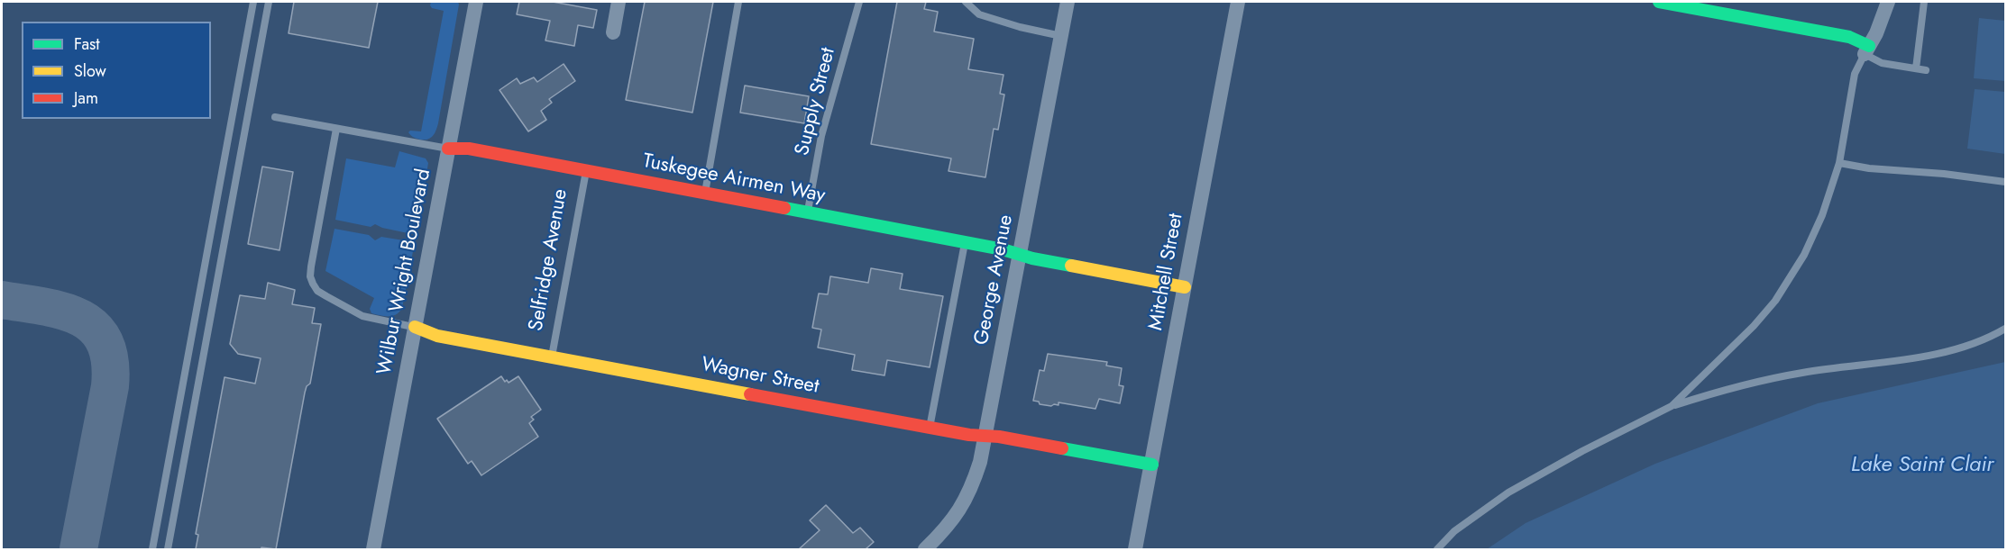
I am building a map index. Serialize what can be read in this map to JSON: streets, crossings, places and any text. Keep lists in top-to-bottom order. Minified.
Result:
{"streets":{"street":["Tuskegee Airmen Way","Wilbur Wright Boulevard","Mitchell Street","George Avenue","Wagner Street"],"lane":["Supply Street","Selfridge Avenue"]},"crossings":[["Supply Street","Tuskegee Airmen Way"],["Tuskegee Airmen Way","Selfridge Avenue"],["Tuskegee Airmen Way","Wilbur Wright Boulevard"],["Tuskegee Airmen Way","Mitchell Street"],["Tuskegee Airmen Way","George Avenue"],["Tuskegee Airmen Way","Wagner Street"],["Selfridge Avenue","Wagner Street"],["Wilbur Wright Boulevard","Wagner Street"],["Mitchell Street","Wagner Street"],["George Avenue","Wagner Street"]],"water":["Lake Saint Clair"],"legend":["Fast","Slow","Jam"]}
